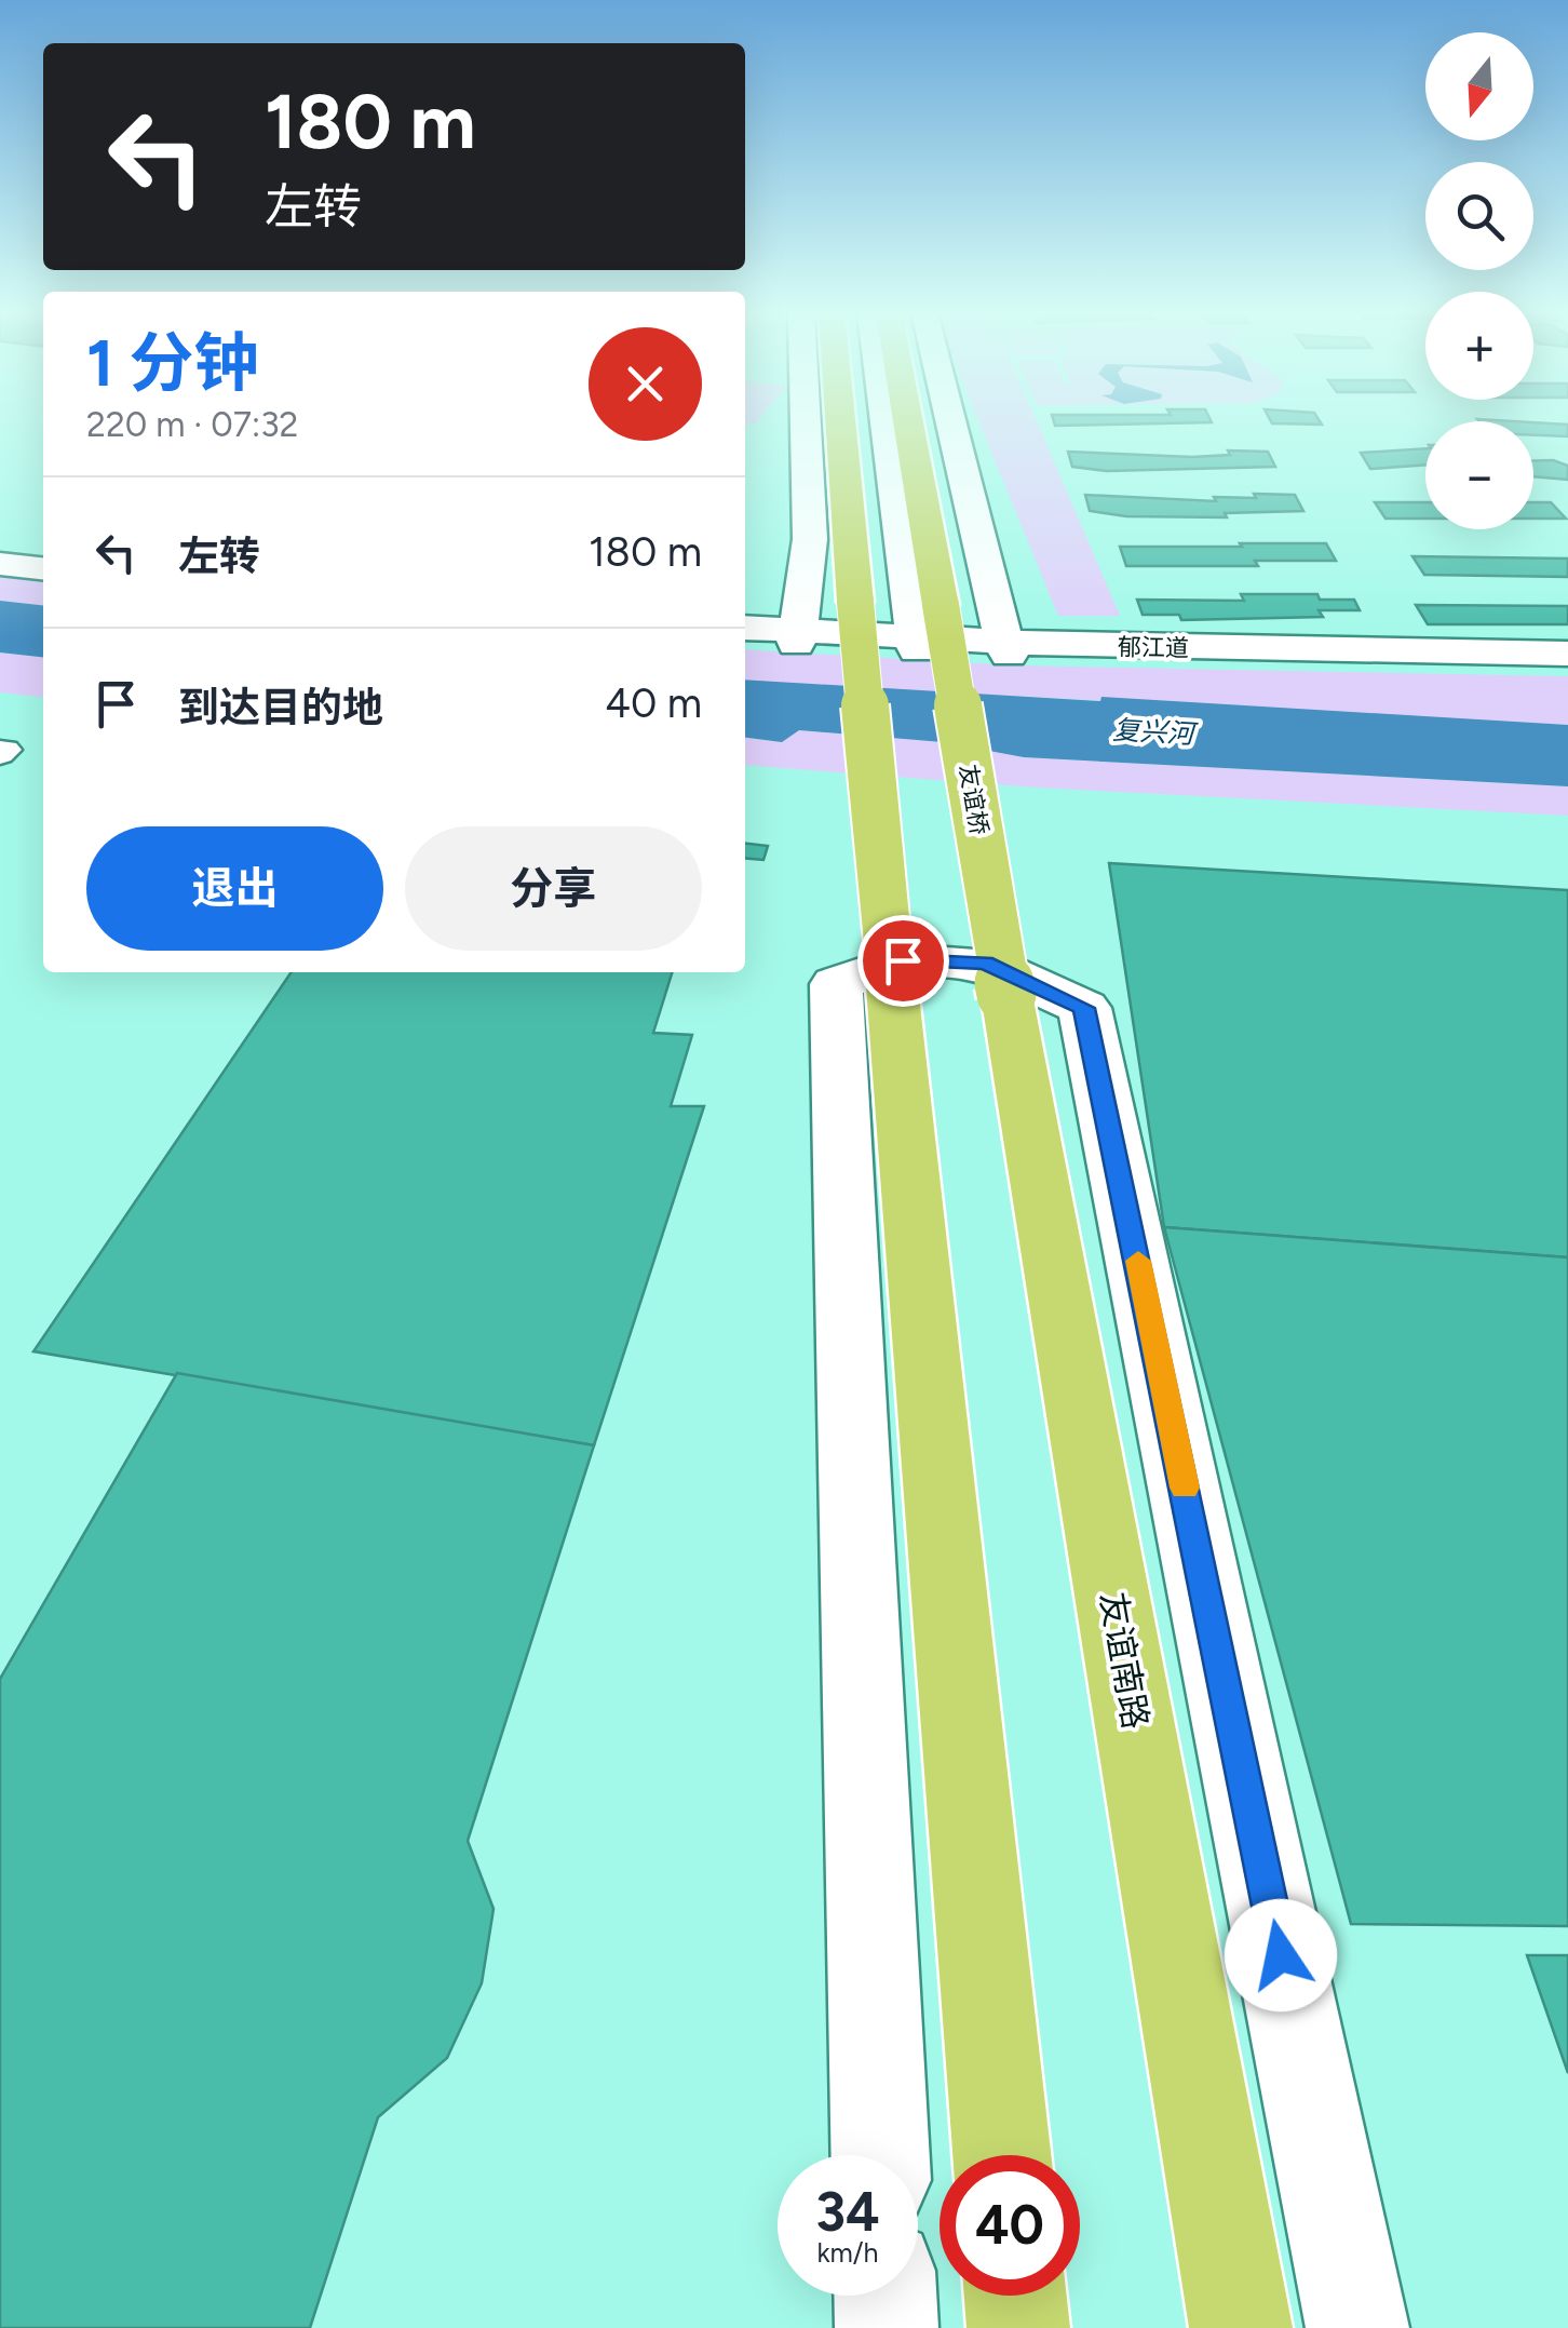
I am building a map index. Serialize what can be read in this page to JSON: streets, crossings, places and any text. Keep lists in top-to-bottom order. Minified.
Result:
{"streets":{"main road":["友谊桥","友谊南路"],"street":["郁江道"]},"crossings":[["郁江道","友谊桥"],["友谊桥","友谊南路"]],"water":["复兴河"],"north":"bottom","page":{"map_buttons":["+","−"],"turn":["180 m","左转"],"heading":["1 分钟","220 m · 07:32"],"list":[{"name":"左转","value":"180 m"},{"name":"到达目的地","value":"40 m"}],"buttons":["退出","分享"],"speed":"34 km/h","limit":"40"}}
